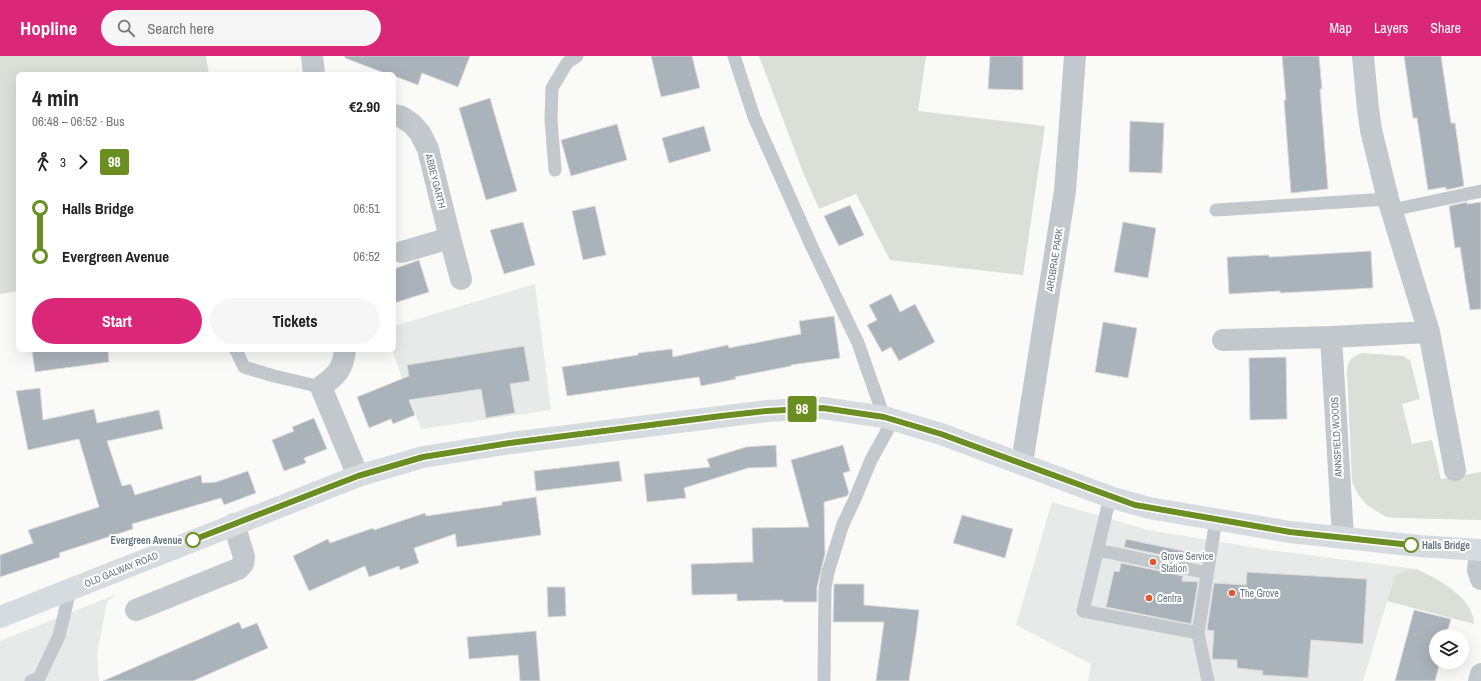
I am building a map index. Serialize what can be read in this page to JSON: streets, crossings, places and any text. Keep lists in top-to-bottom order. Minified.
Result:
{"streets":{"main road":["OLD GALWAY ROAD"],"street":["ABBEYGARTH","ARDBRAE PARK","ANNSFIELD WOODS"]},"crossings":[["ARDBRAE PARK","OLD GALWAY ROAD"],["ANNSFIELD WOODS","OLD GALWAY ROAD"]],"places":["Evergreen Avenue","Halls Bridge","Grove Service Station","The Grove","Centra"],"lines":["bus line 98"],"page":{"header":"Hopline","search":"Search here","nav":["Map","Layers","Share"],"on_map":"98","heading":["4 min","06:48 – 06:52 · Bus","€2.90"],"legs":["3","98"],"list":[{"name":"Halls Bridge","value":"06:51"},{"name":"Evergreen Avenue","value":"06:52"}],"buttons":["Start","Tickets"]}}
